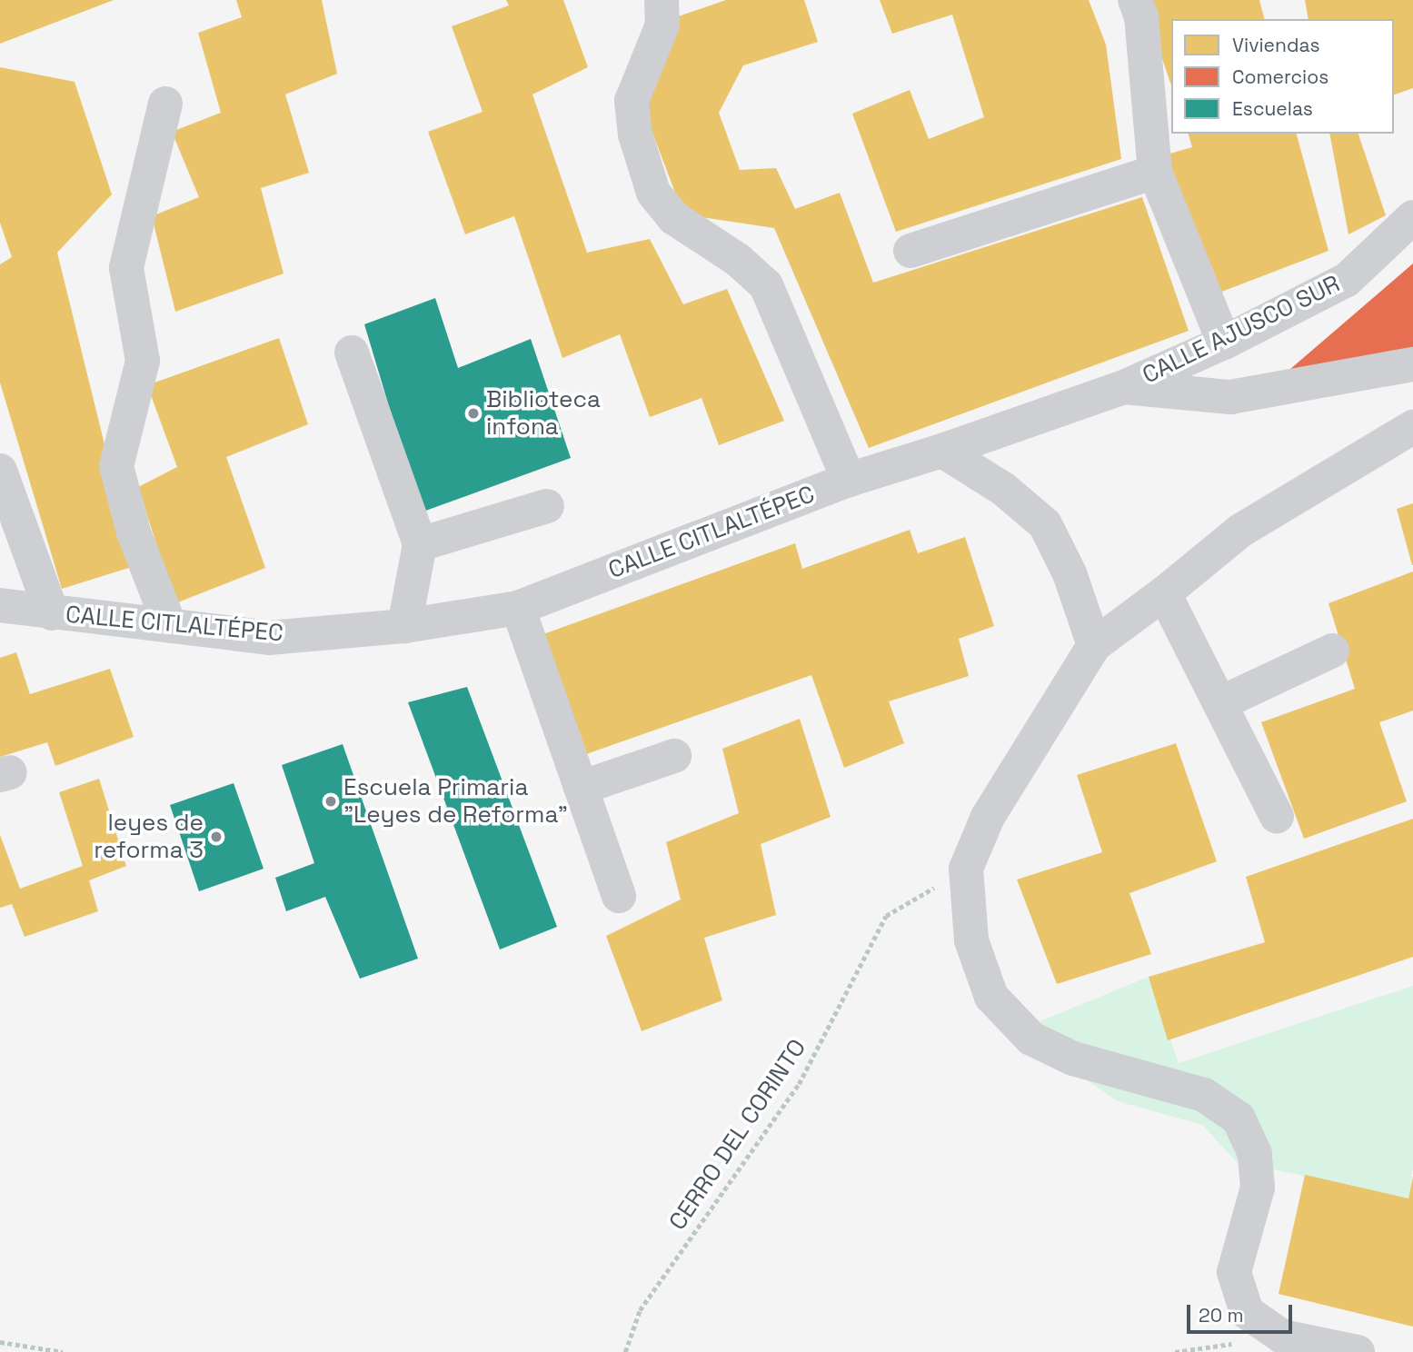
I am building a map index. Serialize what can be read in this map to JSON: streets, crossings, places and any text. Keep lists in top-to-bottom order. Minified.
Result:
{"streets":{"street":["CALLE AJUSCO SUR","CALLE CITLALTÉPEC"],"path":["CERRO DEL CORINTO"]},"crossings":[["CALLE AJUSCO SUR","CALLE CITLALTÉPEC"]],"places":["Biblioteca infona","Escuela Primaria \"Leyes de Reforma\"","leyes de reforma 3"],"legend":["Viviendas","Comercios","Escuelas"],"scale_bar":"20 m"}
